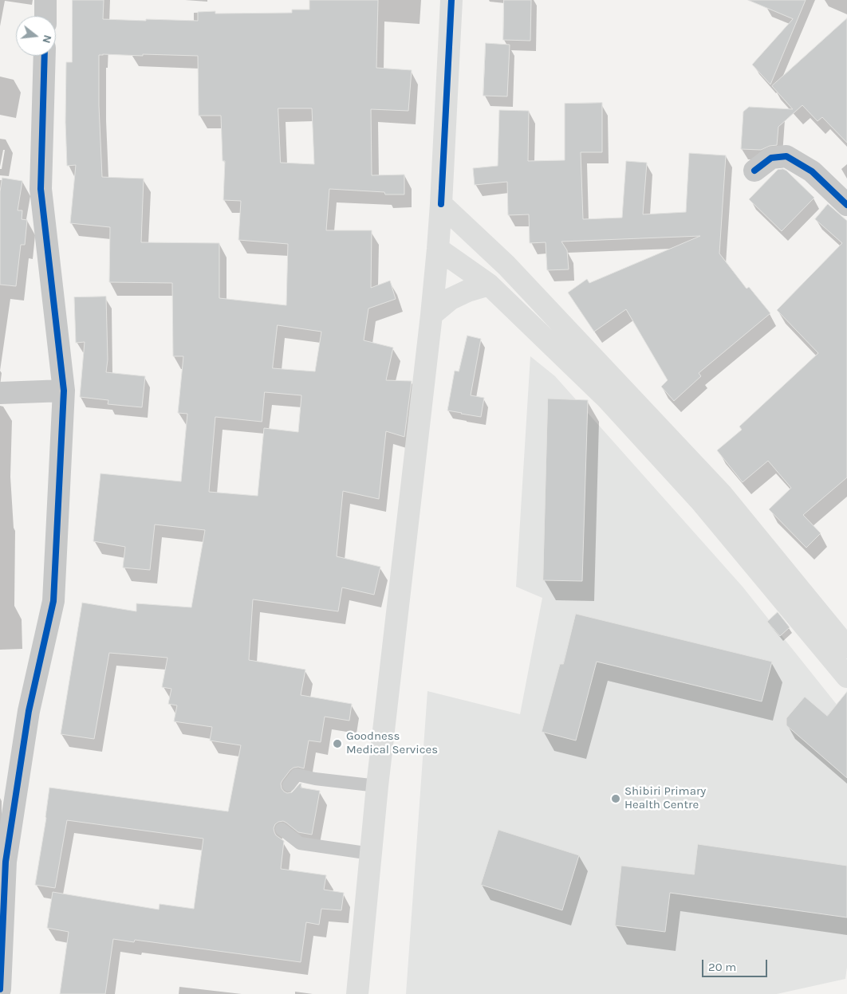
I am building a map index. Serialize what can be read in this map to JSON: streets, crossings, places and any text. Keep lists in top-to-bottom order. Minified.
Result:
{"places":["Goodness Medical Services","Shibiri Primary Health Centre"],"scale_bar":"20 m","north":"right"}
